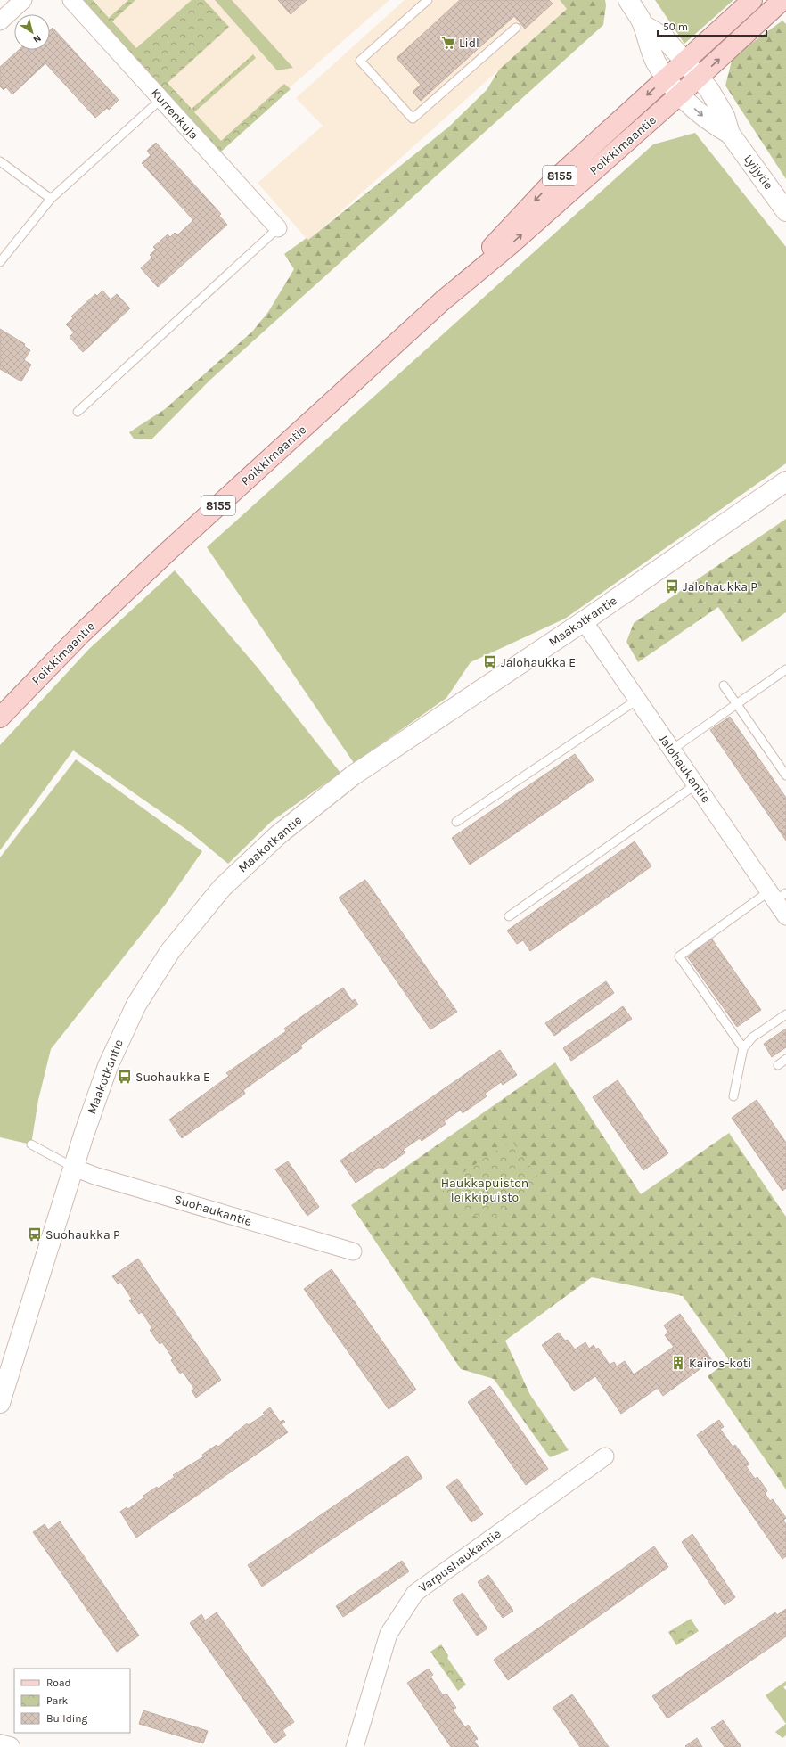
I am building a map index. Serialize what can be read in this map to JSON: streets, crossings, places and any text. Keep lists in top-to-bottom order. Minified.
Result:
{"streets":{"main road":["Poikkimaantie","8155"],"street":["Kurrenkuja","Lyijytie","Maakotkantie","Jalohaukantie","Suohaukantie","Varpushaukantie"]},"crossings":[["Poikkimaantie","Lyijytie"],["Maakotkantie","Jalohaukantie"],["Maakotkantie","Suohaukantie"]],"parks":["Haukkapuiston leikkipuisto"],"places":{"supermarket":["Lidl"],"bus stop":["Jalohaukka P","Jalohaukka E","Suohaukka E","Suohaukka P"],"building":["Kairos-koti"]},"legend":["Road","Park","Building"],"scale_bar":"50 m","north":"bottom right"}
